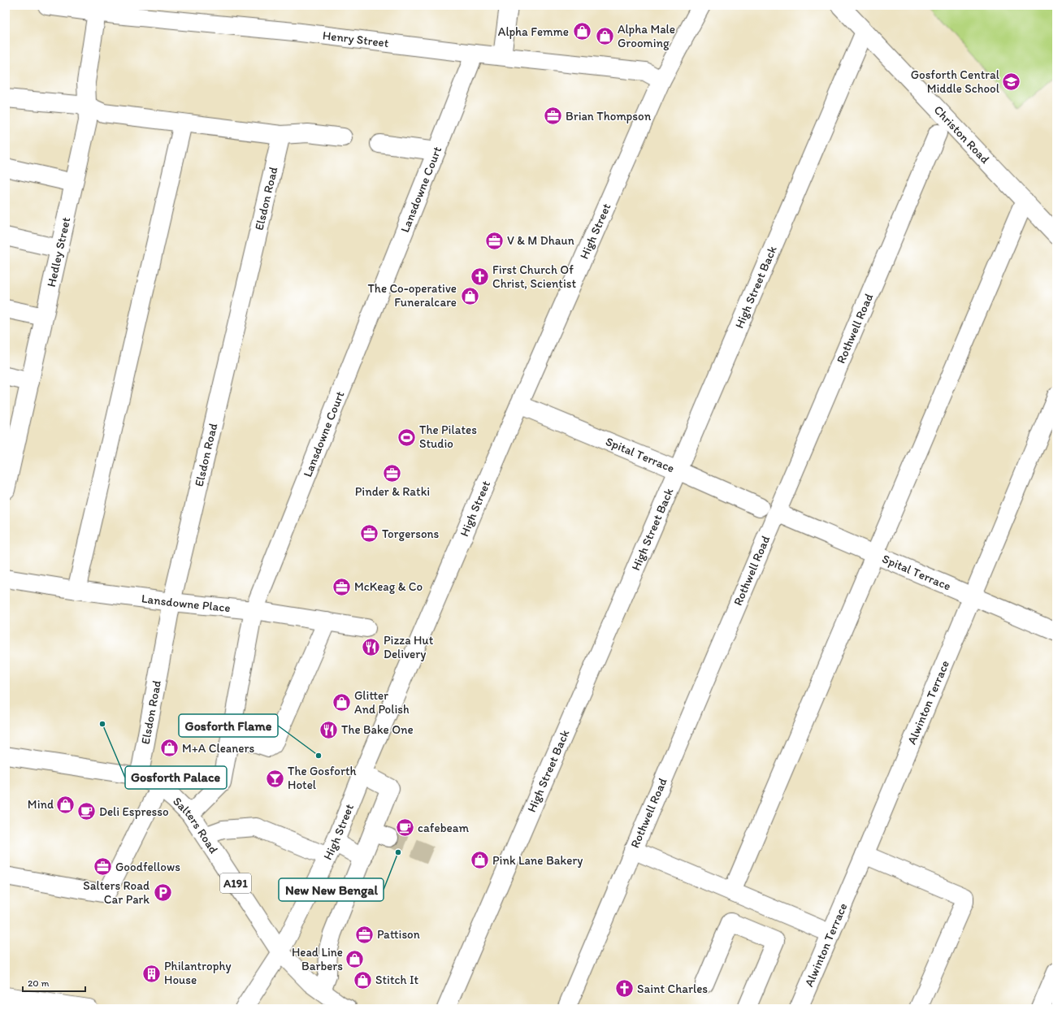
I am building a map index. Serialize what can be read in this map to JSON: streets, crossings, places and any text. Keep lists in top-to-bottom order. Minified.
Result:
{"streets":{"street":["Henry Street","Christon Road","Lansdowne Court","Elsdon Road","High Street","Hedley Street","High Street Back","Rothwell Road","Spital Terrace","Lansdowne Place","Alwinton Terrace","Salters Road","A191"]},"crossings":[["Henry Street","Lansdowne Court"],["Henry Street","High Street"],["Henry Street","Hedley Street"],["Christon Road","High Street Back"],["Lansdowne Court","Lansdowne Place"],["Lansdowne Court","Salters Road"],["Elsdon Road","Lansdowne Place"],["Elsdon Road","Salters Road"],["High Street","Spital Terrace"],["High Street","Salters Road"],["High Street","A191"],["High Street Back","Spital Terrace"],["Rothwell Road","Spital Terrace"],["Spital Terrace","Alwinton Terrace"],["Salters Road","A191"]],"places":{"shop":["Alpha Femme","Alpha Male Grooming","The Co-operative Funeralcare","Glitter And Polish","M+A Cleaners","Mind","Pink Lane Bakery","Head Line Barbers","Stitch It"],"school or university":["Gosforth Central Middle School"],"office":["Brian Thompson","V & M Dhaun","Pinder & Ratki","Torgersons","McKeag & Co","Goodfellows","Pattison"],"church":["First Church Of Christ, Scientist","Saint Charles"],"sports":["The Pilates Studio"],"restaurant":["Pizza Hut Delivery","The Bake One"],"other":["Gosforth Palace","Gosforth Flame","New New Bengal"],"bar":["The Gosforth Hotel"],"cafe":["Deli Espresso","cafebeam"],"parking":["Salters Road Car Park"],"building":["Philantrophy House"]},"scale_bar":"20 m"}
